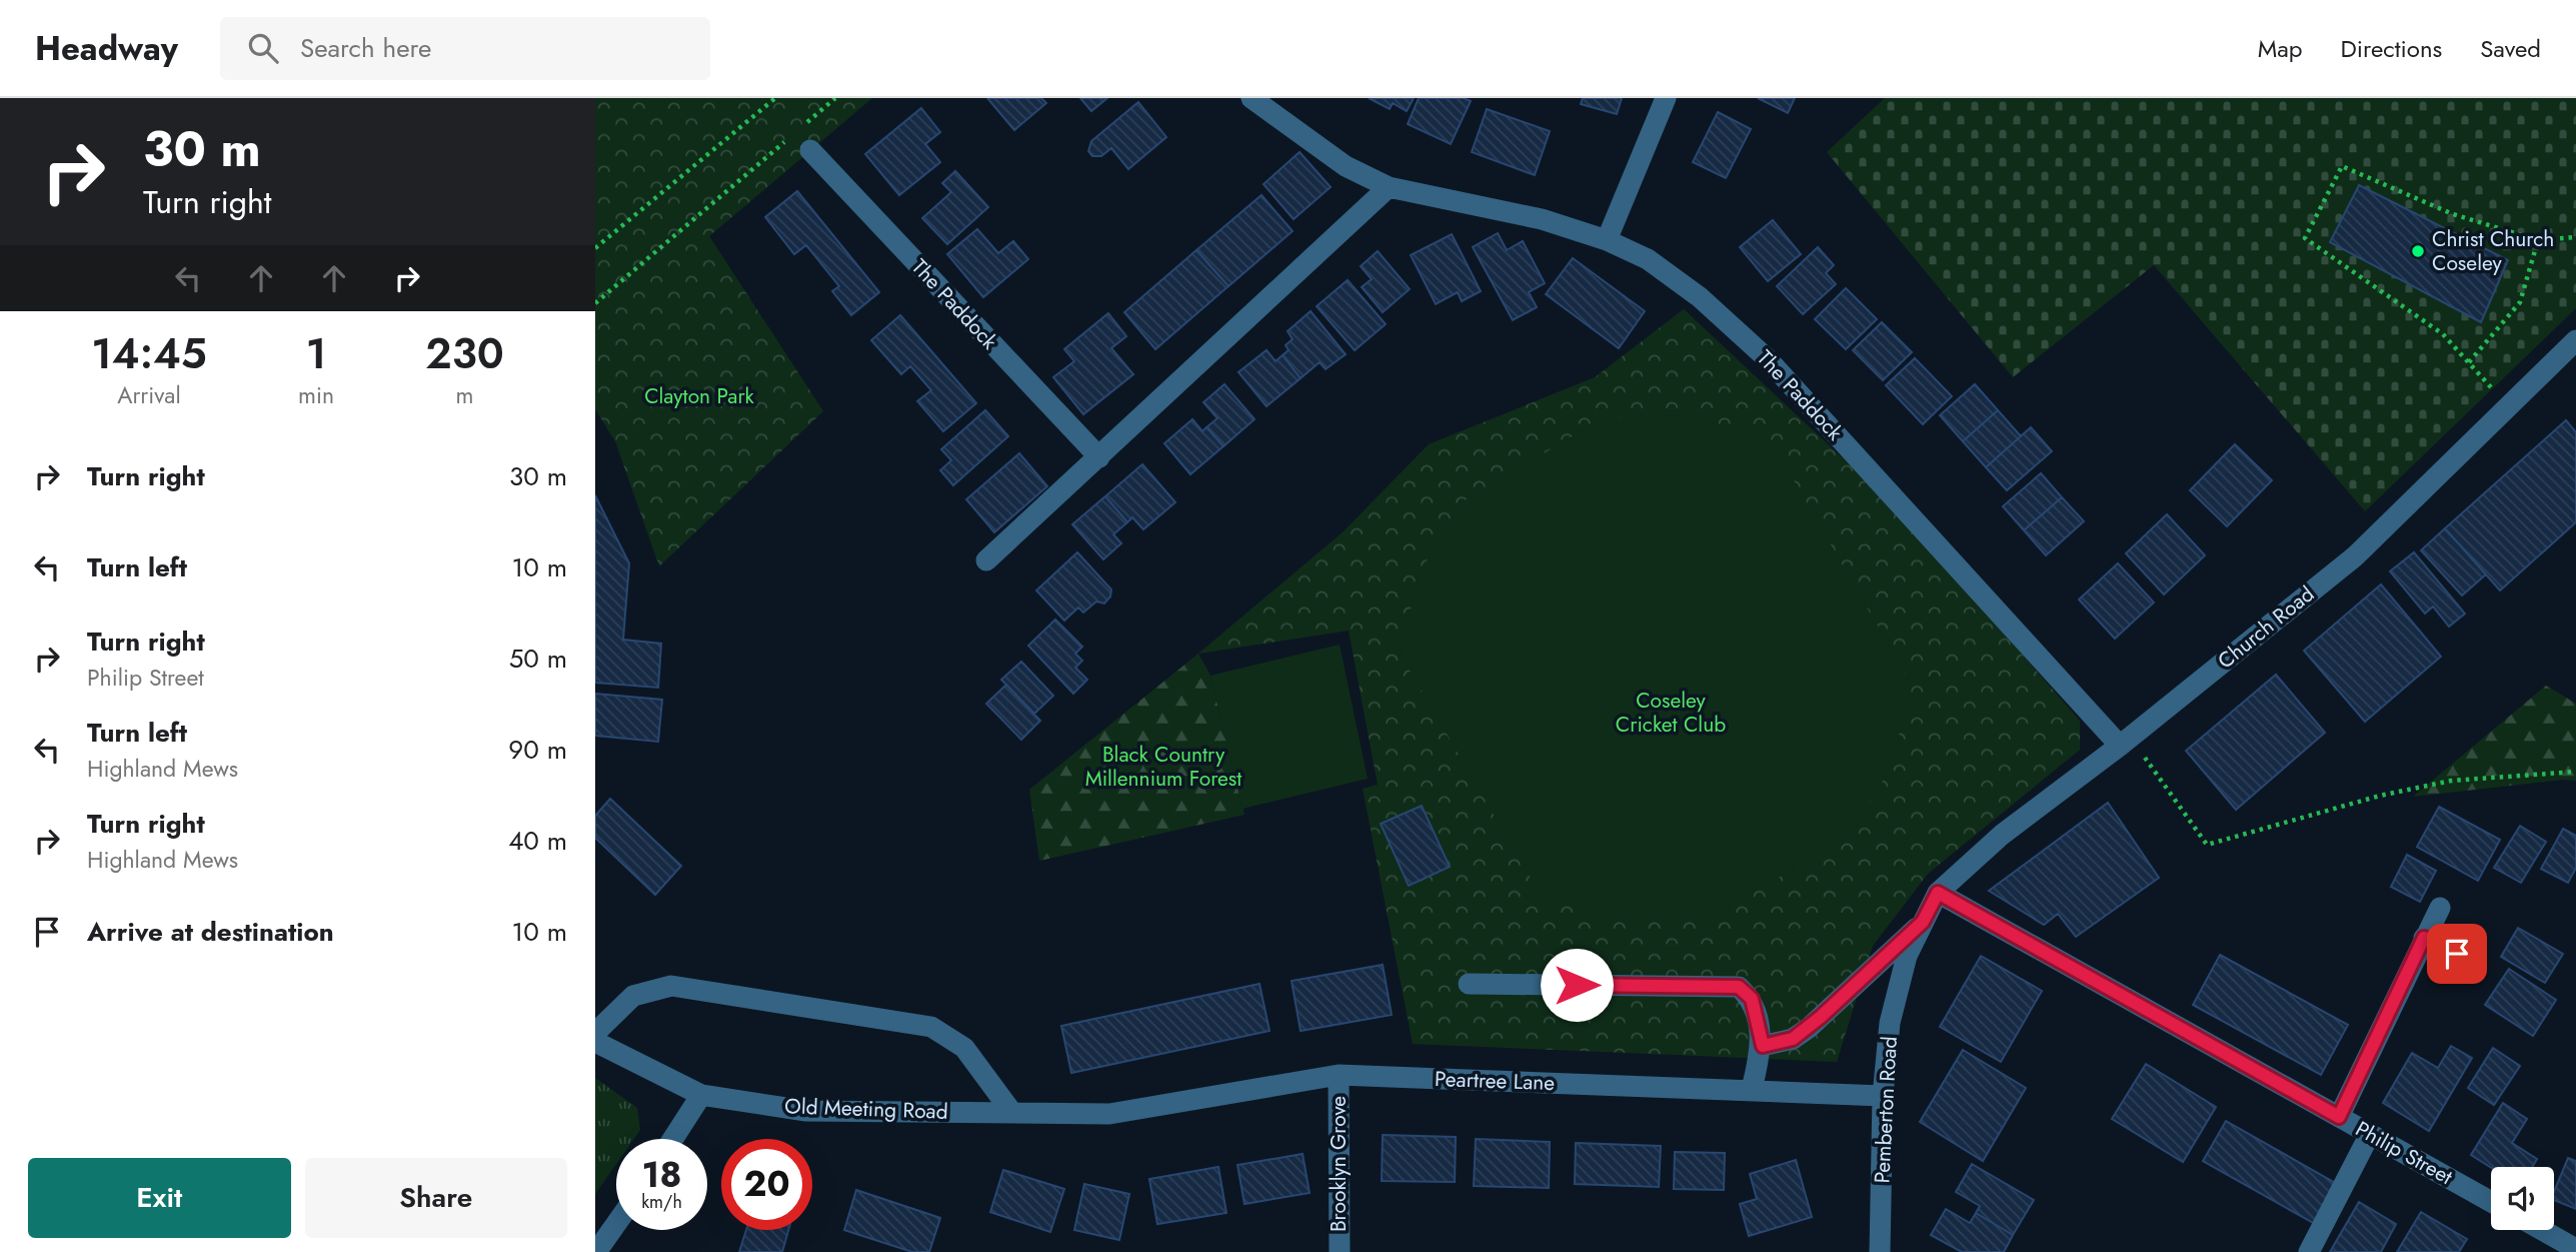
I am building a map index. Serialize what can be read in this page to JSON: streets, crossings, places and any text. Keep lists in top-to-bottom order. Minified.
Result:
{"streets":{"street":["The Paddock","Church Road","Peartree Lane","Old Meeting Road","Pemberton Road","Philip Street","Brooklyn Grove"]},"crossings":[["The Paddock","Church Road"],["Church Road","Pemberton Road"],["Church Road","Philip Street"],["Peartree Lane","Old Meeting Road"],["Peartree Lane","Pemberton Road"],["Peartree Lane","Brooklyn Grove"],["Pemberton Road","Philip Street"]],"parks":["Clayton Park","Coseley Cricket Club","Black Country Millennium Forest"],"places":["Christ Church Coseley"],"page":{"header":"Headway","search":"Search here","nav":["Map","Directions","Saved"],"turn":["30 m","Turn right"],"eta":["14:45","Arrival","1","min","230","m"],"list":[{"name":"Turn right","value":"30 m"},{"name":"Turn left","value":"10 m"},{"name":"Turn right","note":"Philip Street","value":"50 m"},{"name":"Turn left","note":"Highland Mews","value":"90 m"},{"name":"Turn right","note":"Highland Mews","value":"40 m"},{"name":"Arrive at destination","value":"10 m"}],"speed":"18 km/h","limit":"20","buttons":["Exit","Share"]}}
